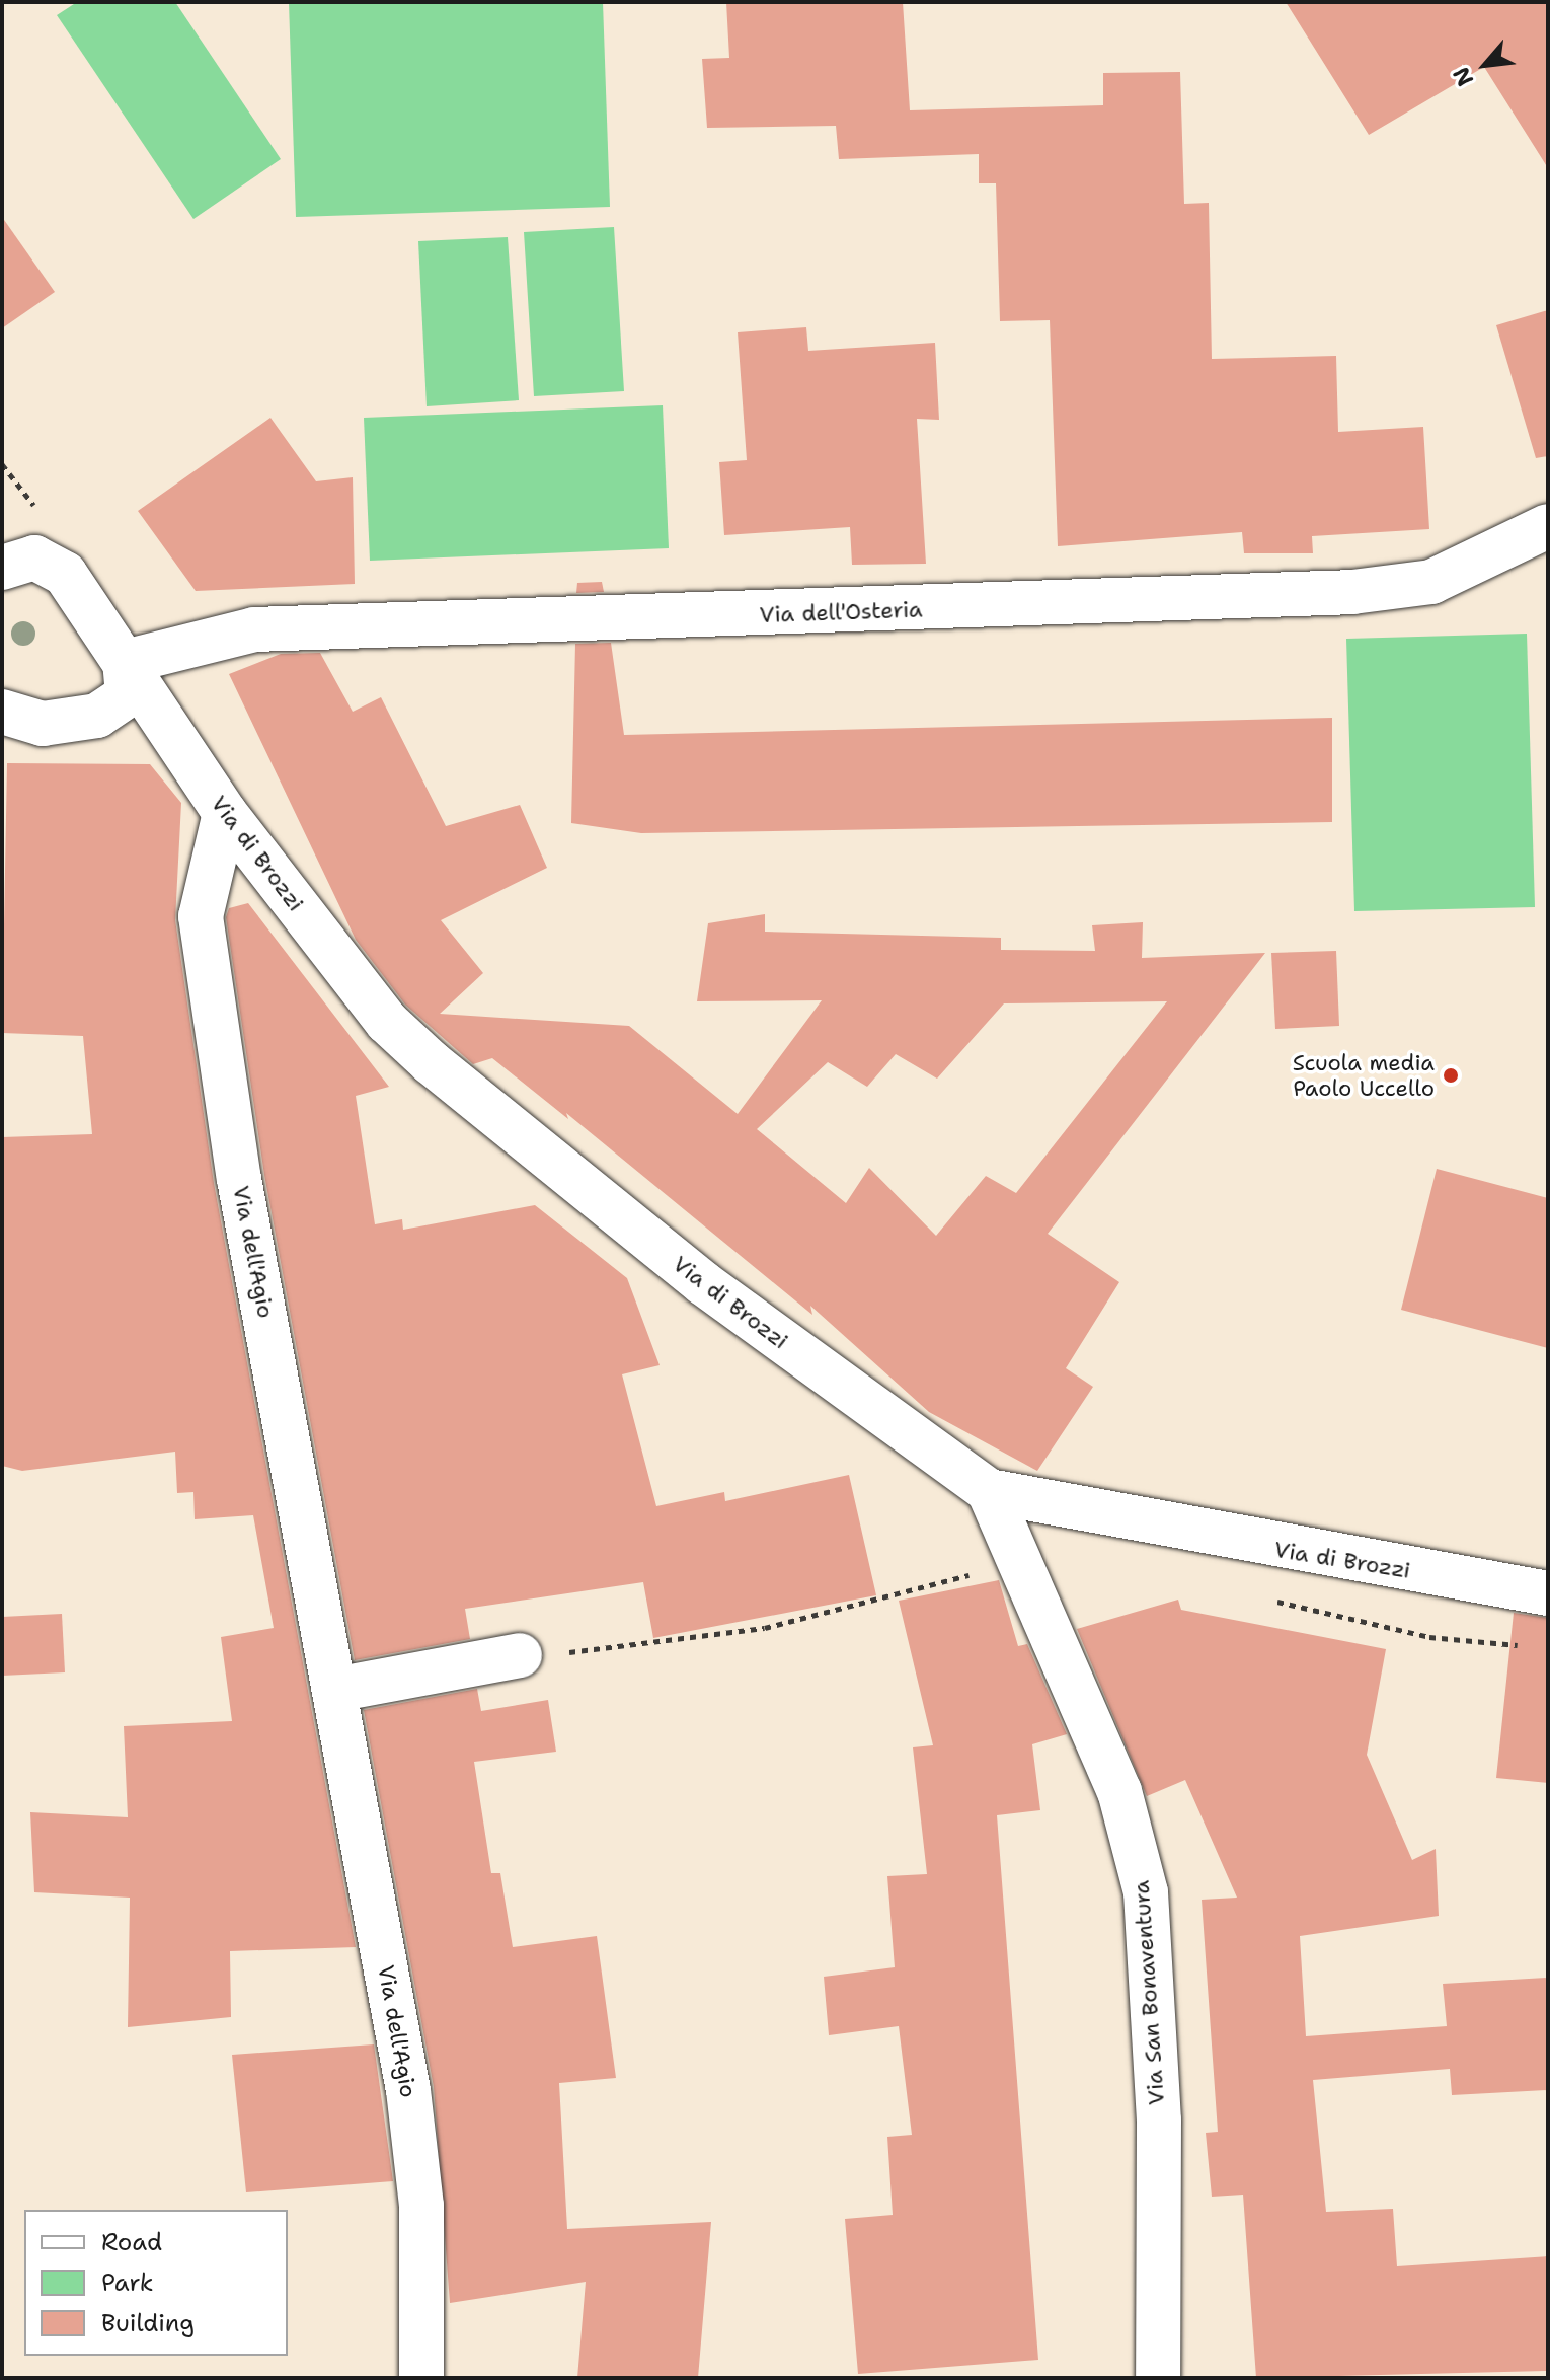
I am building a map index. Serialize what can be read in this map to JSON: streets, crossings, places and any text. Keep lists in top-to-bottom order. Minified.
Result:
{"streets":{"street":["Via dell'Osteria","Via di Brozzi","Via dell'Agio","Via San Bonaventura"]},"crossings":[["Via dell'Osteria","Via di Brozzi"],["Via di Brozzi","Via dell'Agio"],["Via di Brozzi","Via San Bonaventura"]],"places":["Scuola media Paolo Uccello"],"legend":["Road","Park","Building"],"north":"bottom left"}
